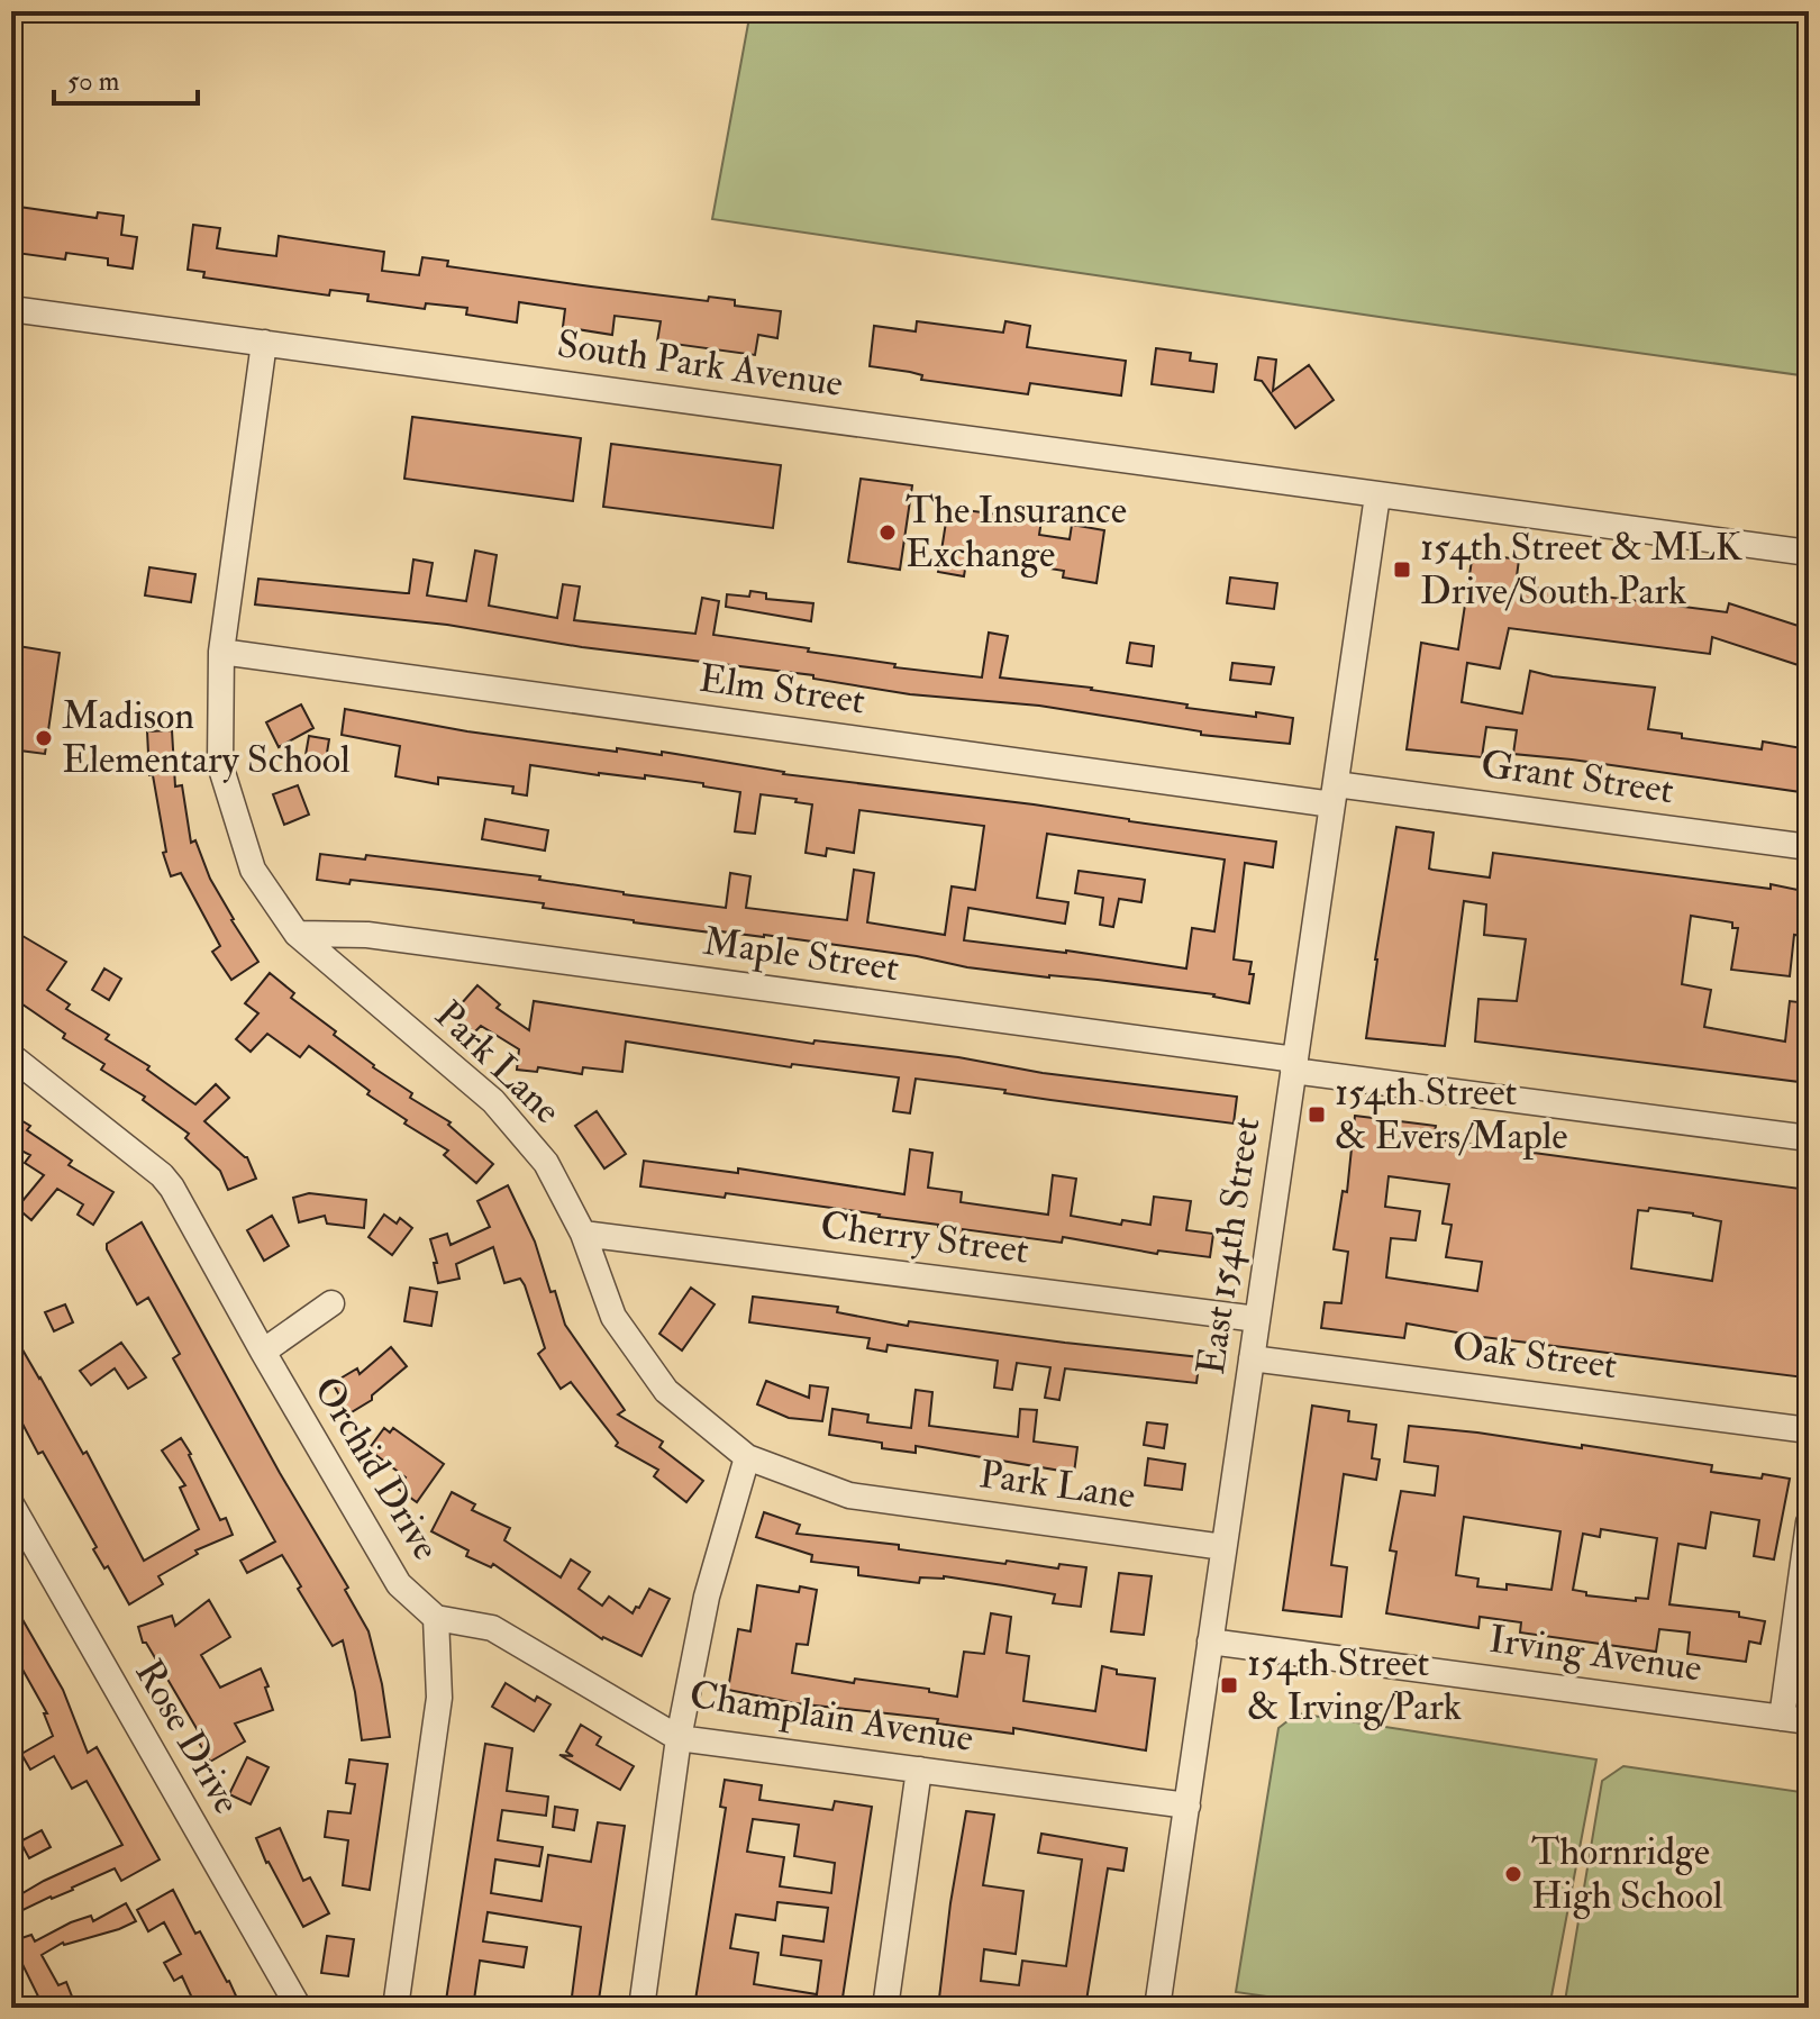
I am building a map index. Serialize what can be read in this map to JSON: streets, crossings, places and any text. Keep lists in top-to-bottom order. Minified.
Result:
{"streets":{"street":["South Park Avenue","Elm Street","Grant Street","Maple Street","Park Lane","Cherry Street","East 154th Street","Oak Street","Orchid Drive","Irving Avenue","Champlain Avenue","Rose Drive"]},"crossings":[["South Park Avenue","Park Lane"],["South Park Avenue","East 154th Street"],["Elm Street","Grant Street"],["Elm Street","Park Lane"],["Elm Street","East 154th Street"],["Grant Street","East 154th Street"],["Maple Street","Park Lane"],["Maple Street","East 154th Street"],["Park Lane","Cherry Street"],["Park Lane","East 154th Street"],["Cherry Street","East 154th Street"],["East 154th Street","Oak Street"],["East 154th Street","Irving Avenue"],["East 154th Street","Champlain Avenue"],["Orchid Drive","Champlain Avenue"]],"places":{"other":["The Insurance Exchange","Madison Elementary School","Thornridge High School"],"transit":["154th Street & MLK Drive/South Park","154th Street & Evers/Maple","154th Street & Irving/Park"]},"scale_bar":"50 m"}
